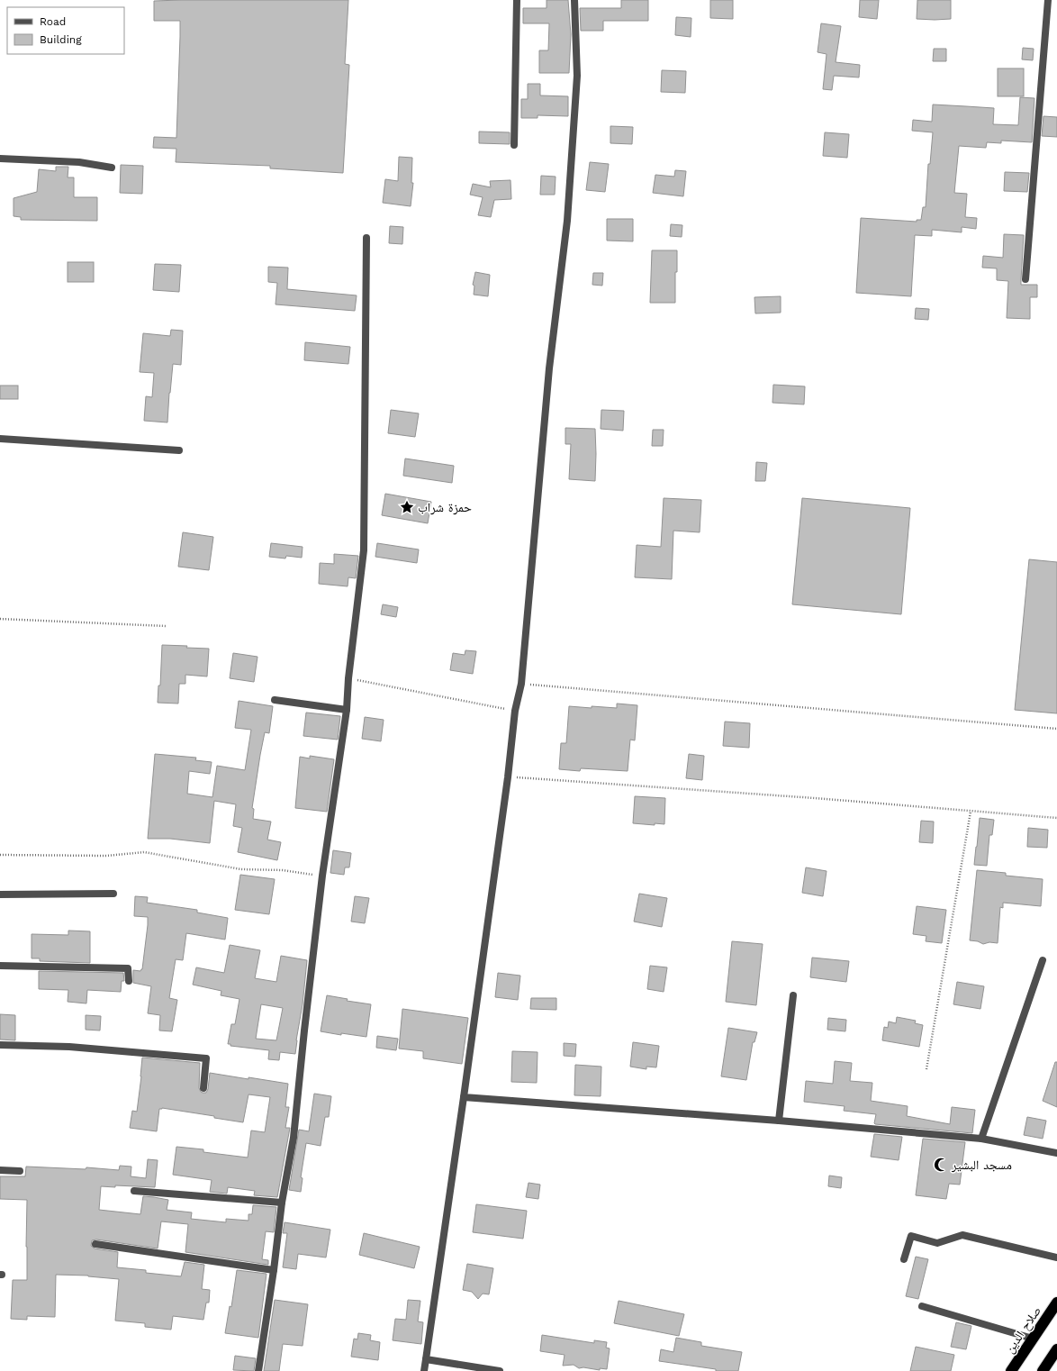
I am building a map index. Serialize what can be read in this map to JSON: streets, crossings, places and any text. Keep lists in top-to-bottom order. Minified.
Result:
{"streets":{"highway":["صلاح الدين"]},"places":{"place":["حمزة شراب"],"mosque":["مسجد البشير"]},"legend":["Road","Building"]}
